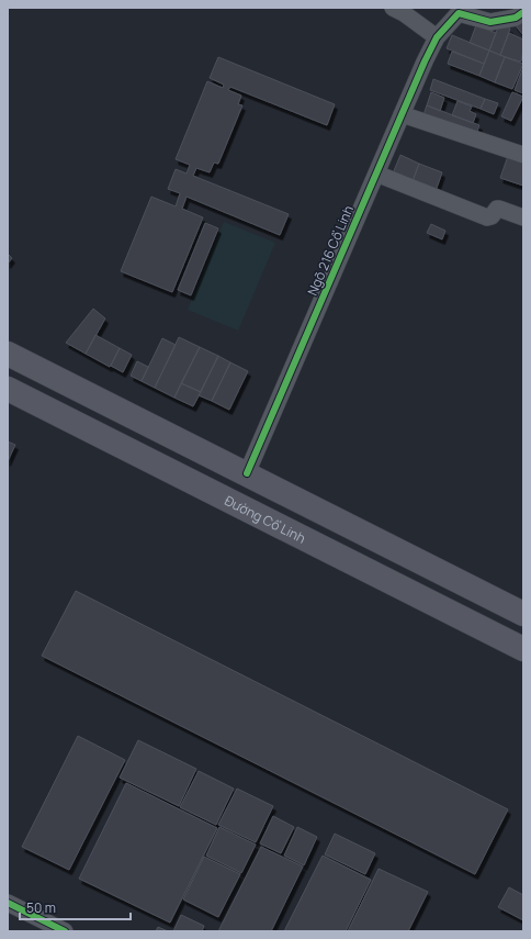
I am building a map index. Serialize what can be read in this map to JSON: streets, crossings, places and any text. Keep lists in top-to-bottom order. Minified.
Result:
{"streets":{"main road":["Đường Cổ Linh"],"street":["Ngõ 216 Cổ Linh"]},"scale_bar":"50 m"}
